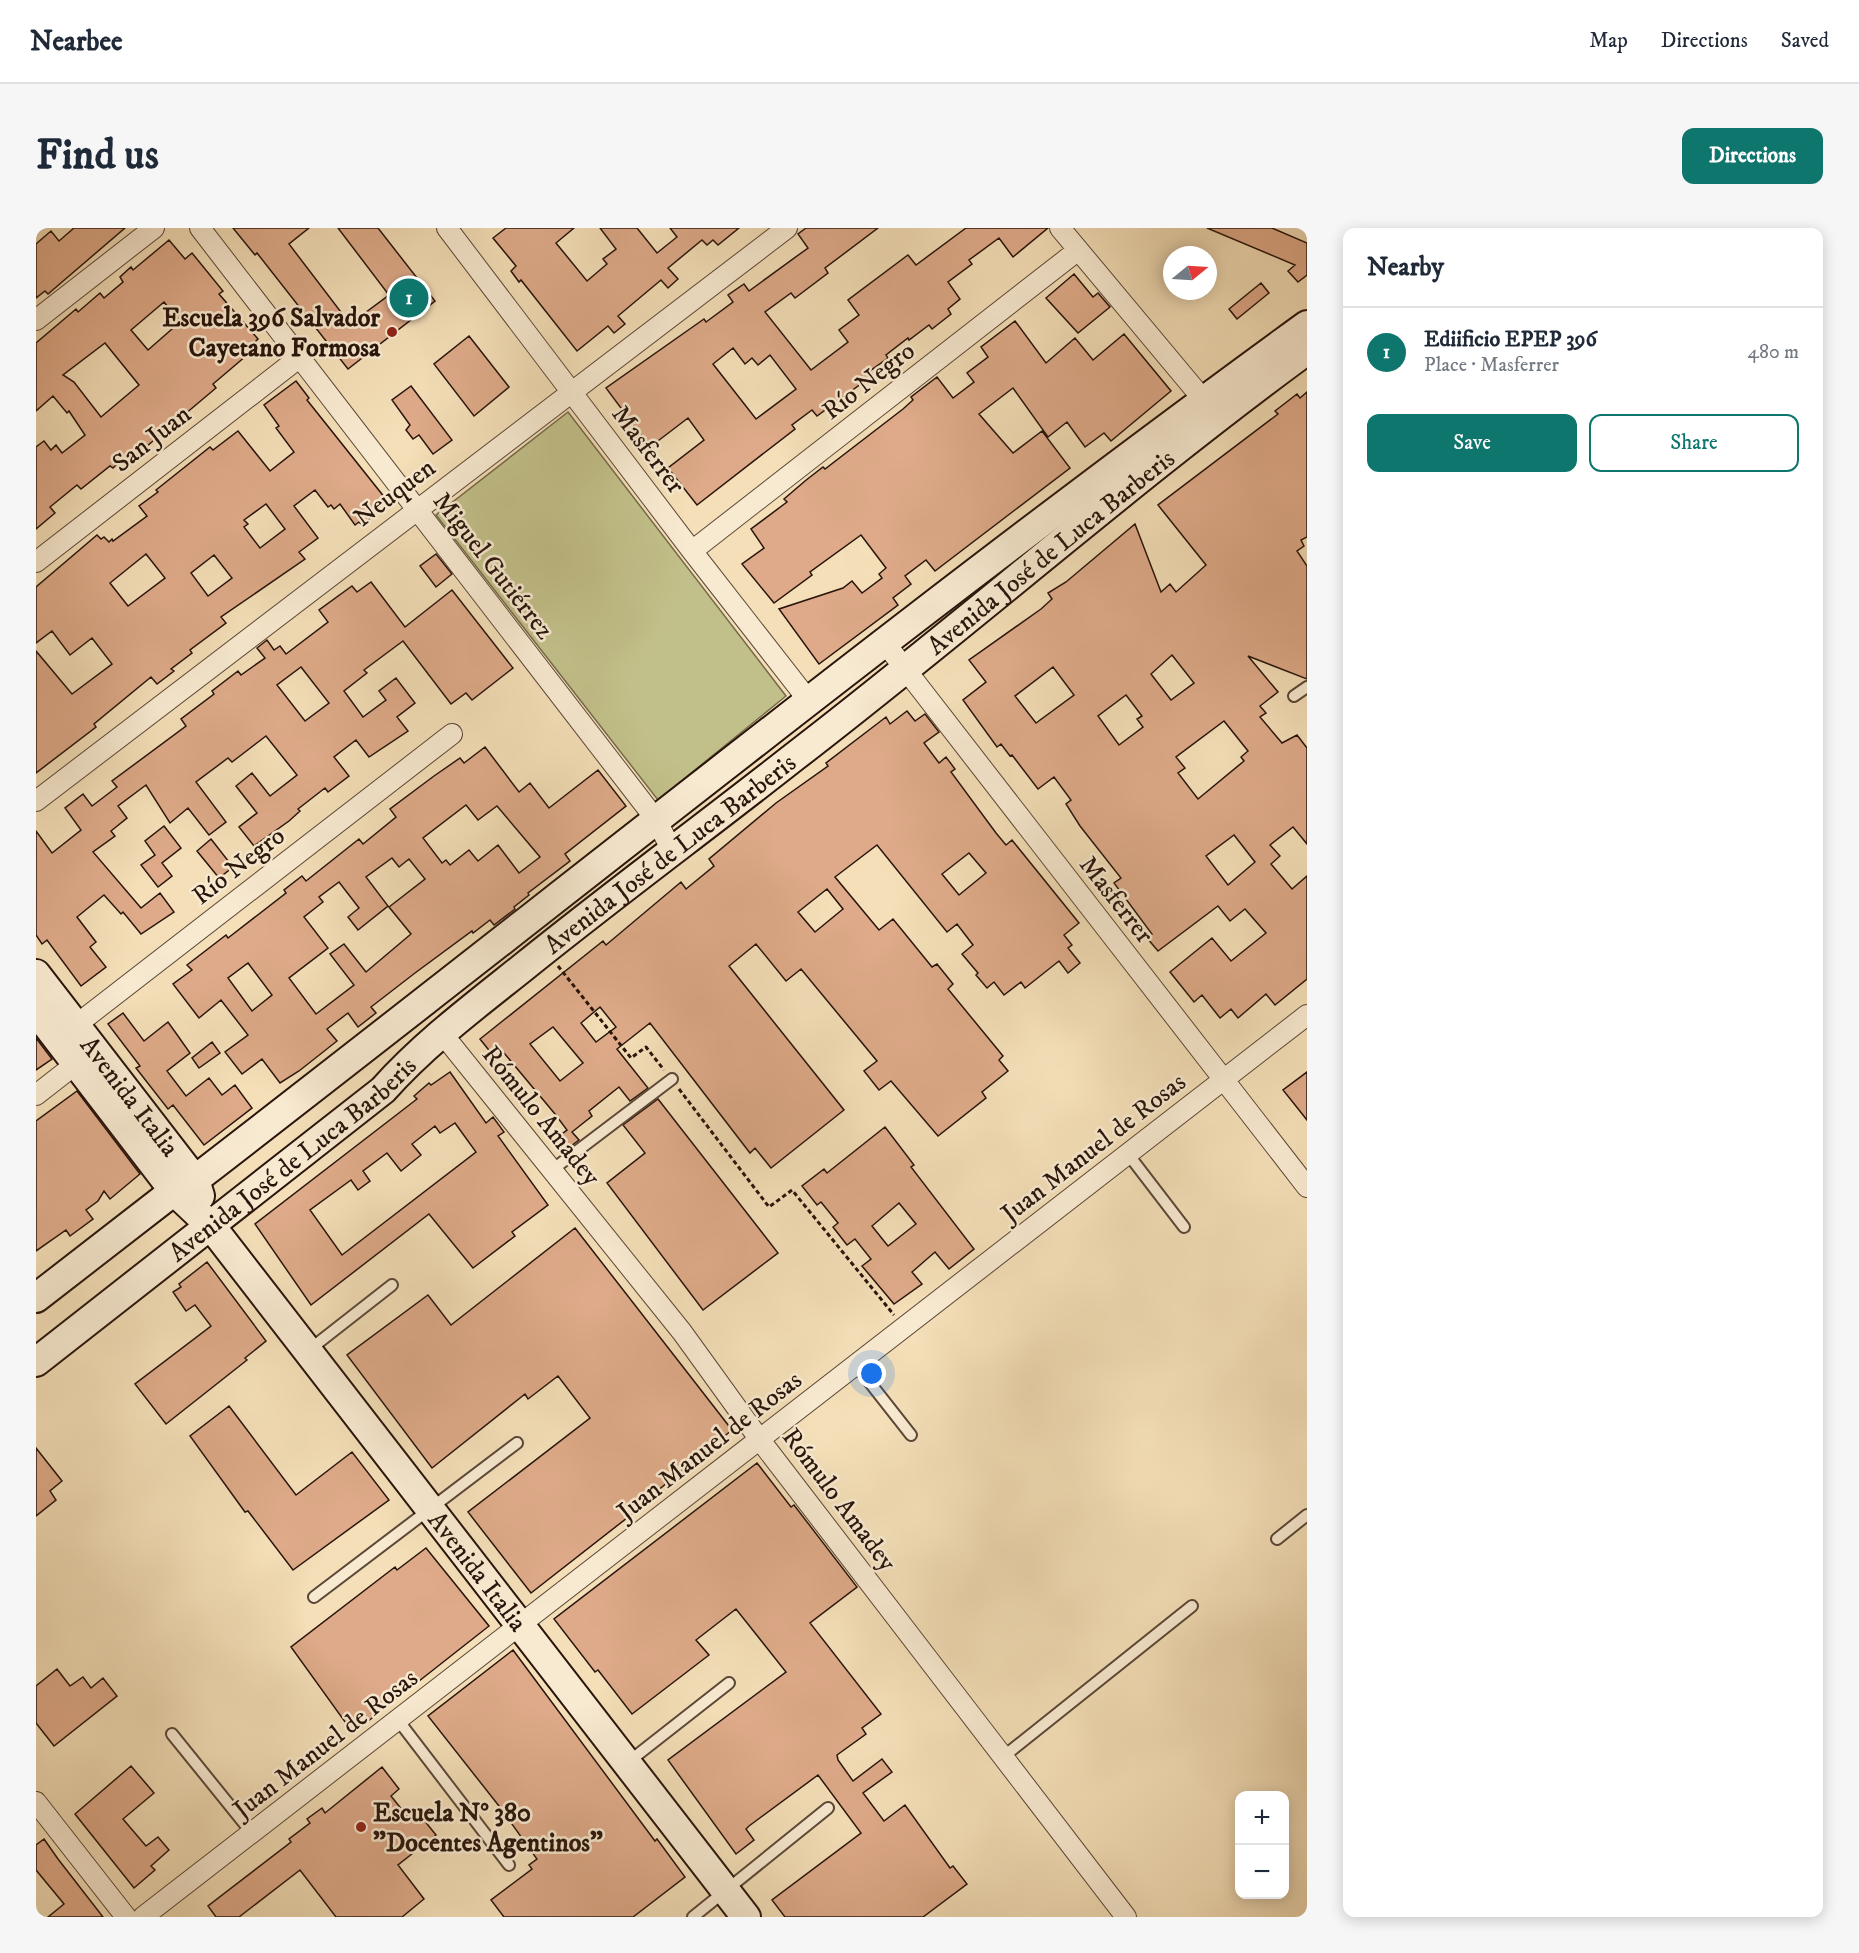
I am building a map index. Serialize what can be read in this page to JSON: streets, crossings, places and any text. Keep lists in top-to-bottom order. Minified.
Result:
{"streets":{"main road":["Avenida José de Luca Barberis","Avenida Italia"],"street":["Río Negro","San Juan","Masferrer","Neuquen","Miguel Gutiérrez","Rómulo Amadey","Juan Manuel de Rosas"]},"crossings":[["Río Negro","Masferrer"],["Río Negro","Avenida Italia"],["San Juan","Miguel Gutiérrez"],["Masferrer","Neuquen"],["Masferrer","Avenida José de Luca Barberis"],["Masferrer","Juan Manuel de Rosas"],["Neuquen","Miguel Gutiérrez"],["Avenida José de Luca Barberis","Miguel Gutiérrez"],["Avenida José de Luca Barberis","Avenida Italia"],["Avenida José de Luca Barberis","Rómulo Amadey"],["Avenida Italia","Juan Manuel de Rosas"],["Rómulo Amadey","Juan Manuel de Rosas"]],"places":["Escuela 396 Salvador Cayetano Formosa","Escuela N° 380 \"Docentes Agentinos\""],"north":"right","page":{"header":"Nearbee","nav":["Map","Directions","Saved"],"buttons":["Directions",["Save","Share"]],"title":"Find us","heading":"Nearby","pins":"1","list":[{"mark":"1","name":"Ediificio EPEP 396","note":"Place · Masferrer","value":"480 m"}],"map_buttons":["+","−"]}}
